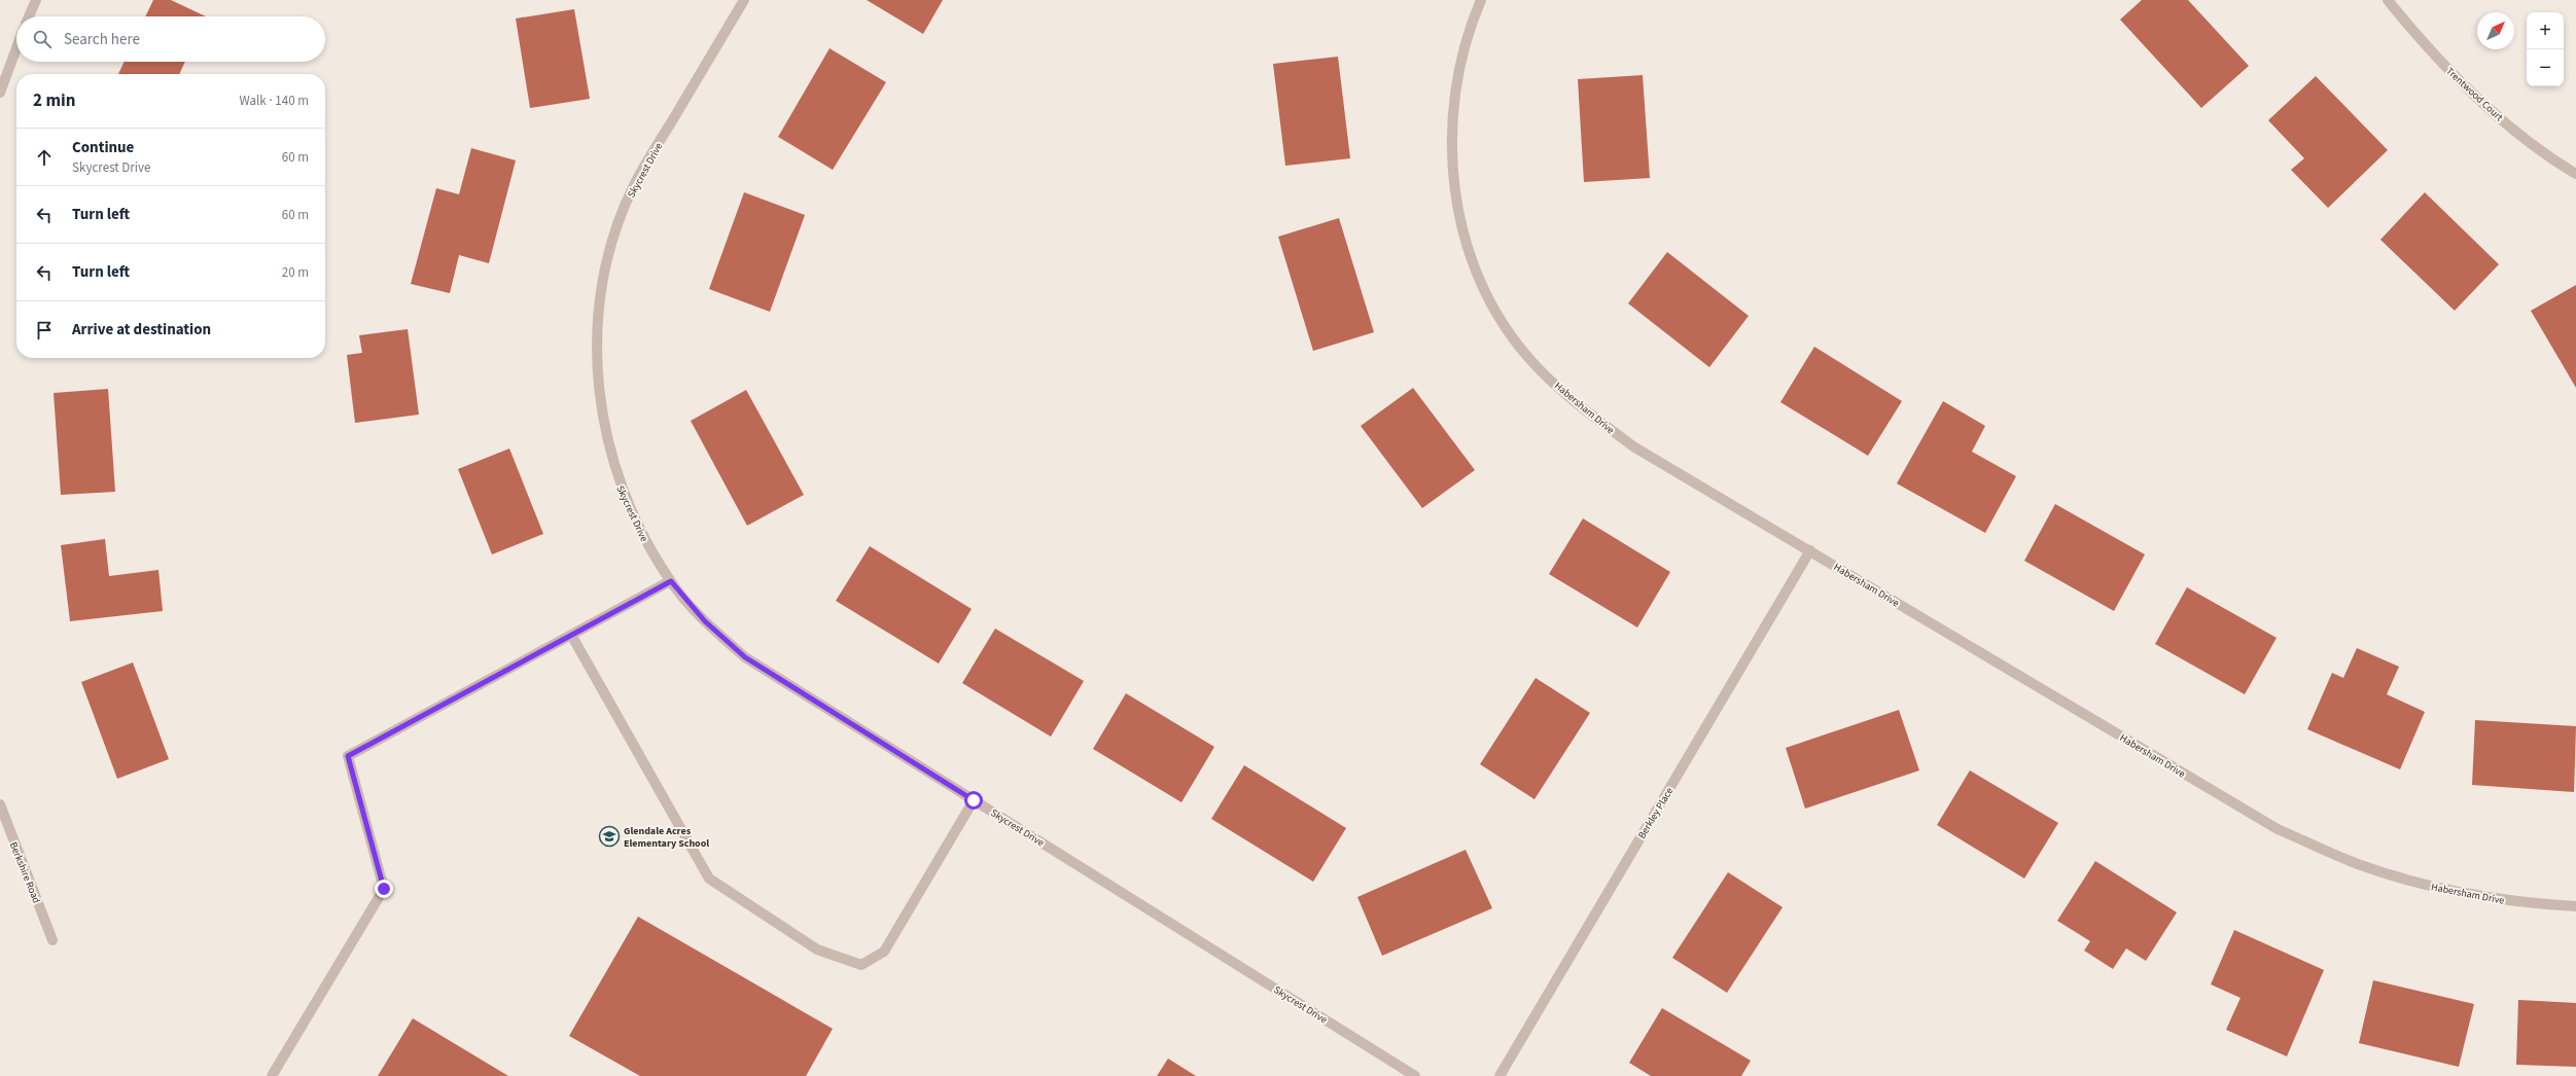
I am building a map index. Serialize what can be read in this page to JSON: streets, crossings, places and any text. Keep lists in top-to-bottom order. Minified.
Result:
{"streets":{"street":["Trentwood Court","Skycrest Drive","Habersham Drive","Berkley Place","Berkshire Road"]},"crossings":[["Habersham Drive","Berkley Place"]],"places":{"school or university":["Glendale Acres Elementary School"]},"north":"top right","page":{"map_buttons":["+","−"],"search":"Search here","heading":["2 min","Walk · 140 m"],"list":[["Continue","Skycrest Drive","60 m"],["Turn left","60 m"],["Turn left","20 m"],"Arrive at destination"]}}
